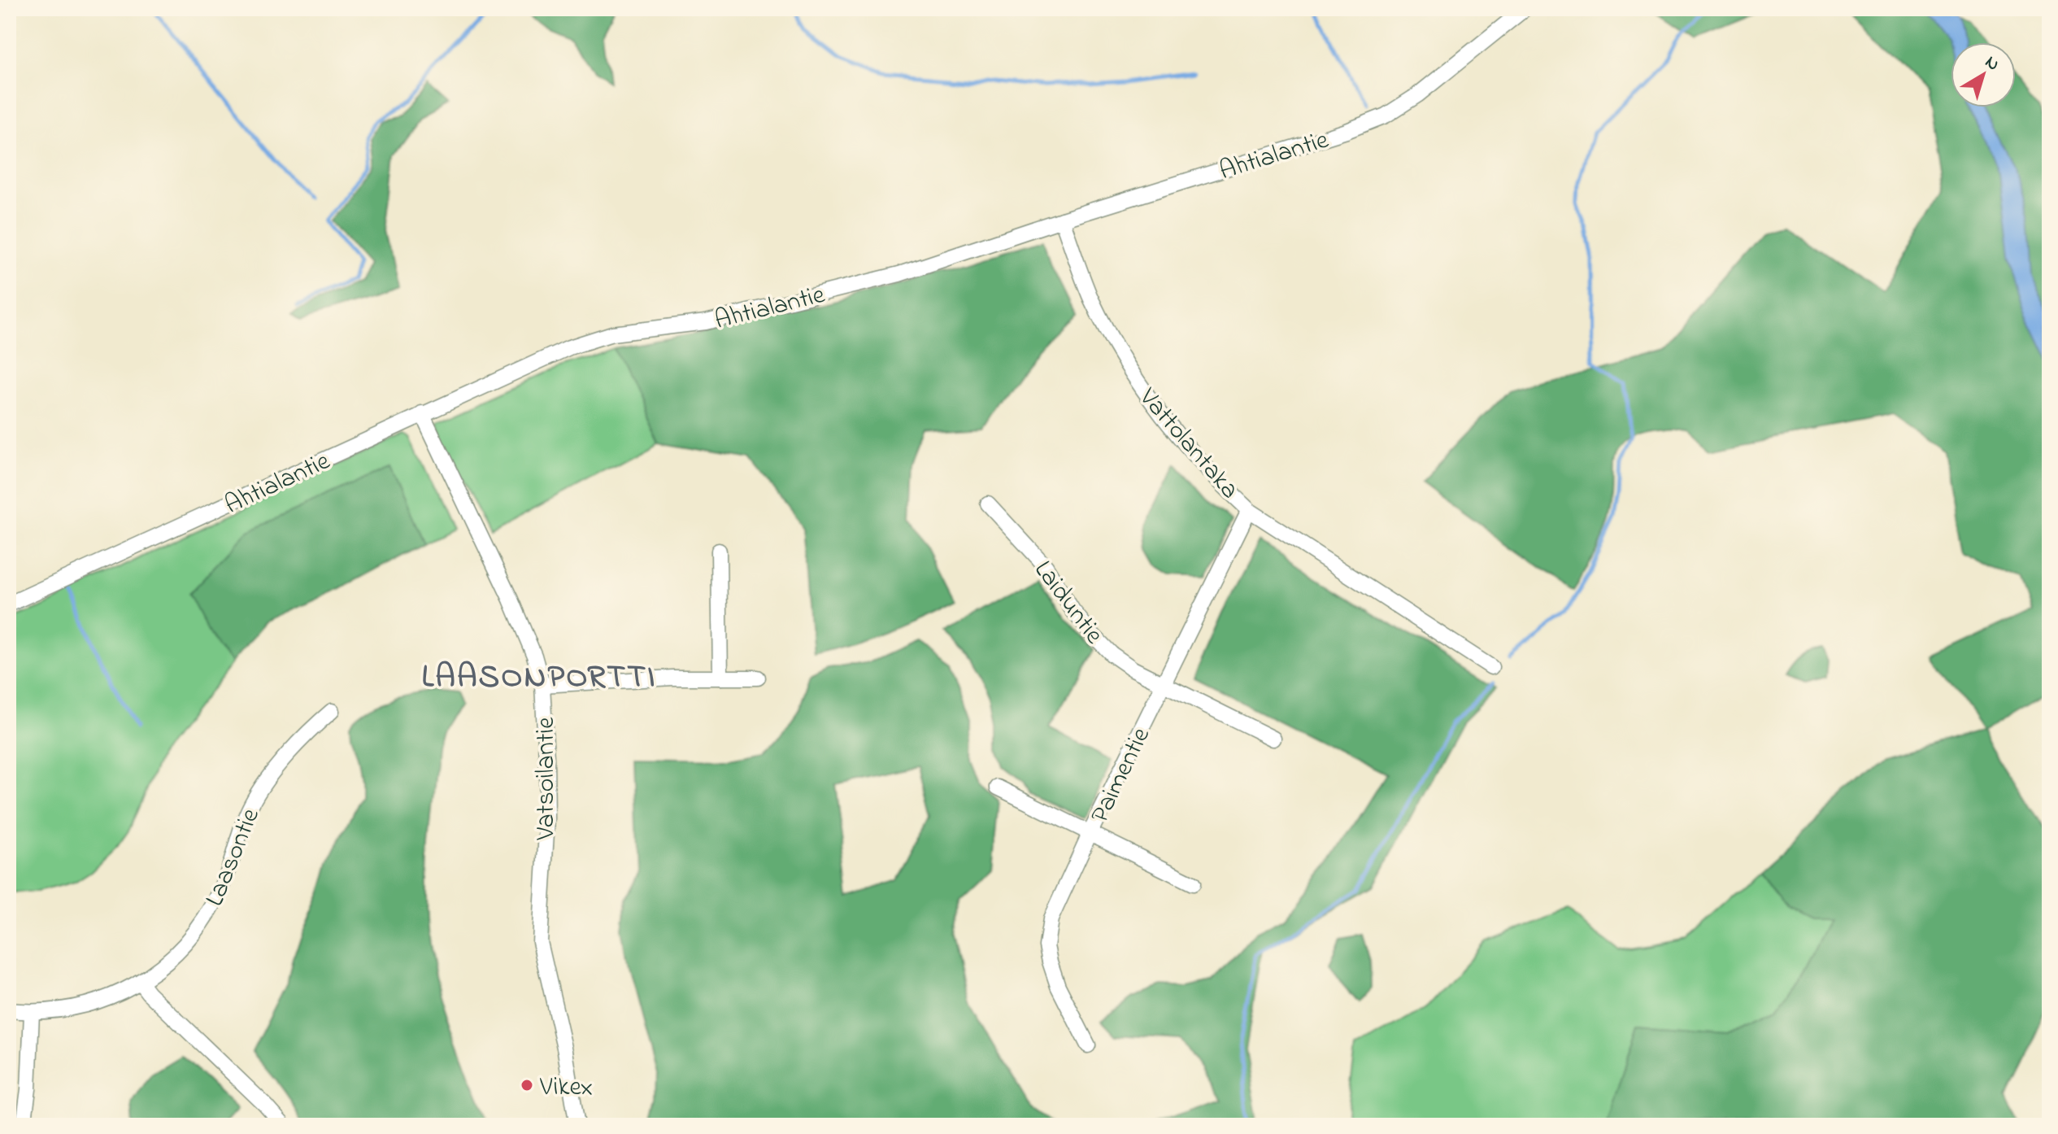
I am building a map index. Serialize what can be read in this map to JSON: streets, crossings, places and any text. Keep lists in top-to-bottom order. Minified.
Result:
{"streets":{"street":["Ahtialantie","Vattolantaka","Laiduntie","Paimentie","Vatsoilantie","Laasontie"]},"crossings":[["Ahtialantie","Vattolantaka"],["Ahtialantie","Vatsoilantie"],["Vattolantaka","Paimentie"],["Laiduntie","Paimentie"]],"districts":["LAASONPORTTI"],"places":["Vikex"],"north":"top right"}
